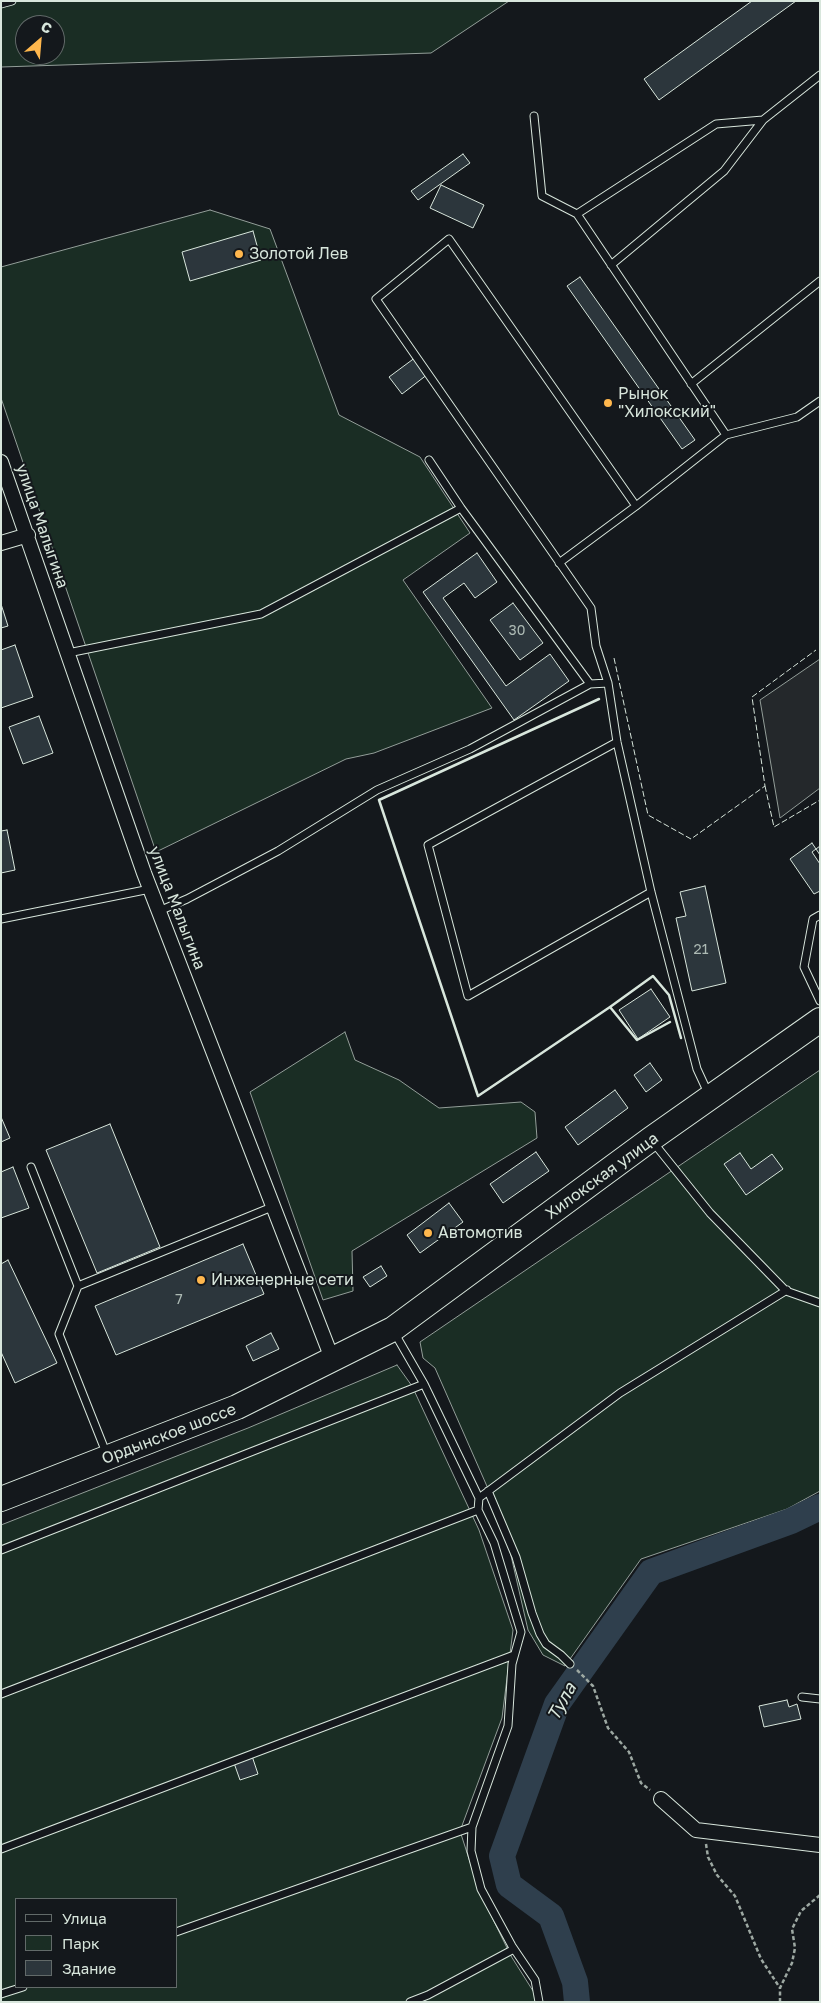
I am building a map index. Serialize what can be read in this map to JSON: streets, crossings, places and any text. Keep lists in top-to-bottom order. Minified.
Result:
{"streets":{"highway":["Хилокская улица","Ордынское шоссе"],"street":["улица Малыгина"]},"crossings":[["улица Малыгина","Хилокская улица"],["улица Малыгина","Ордынское шоссе"],["Хилокская улица","Ордынское шоссе"]],"water":["Тула"],"places":["Золотой Лев","Рынок \"Хилокский\"","Автомотив","Инженерные сети"],"house_numbers":["30","21","7"],"legend":["Улица","Парк","Здание"],"north":"top right"}
